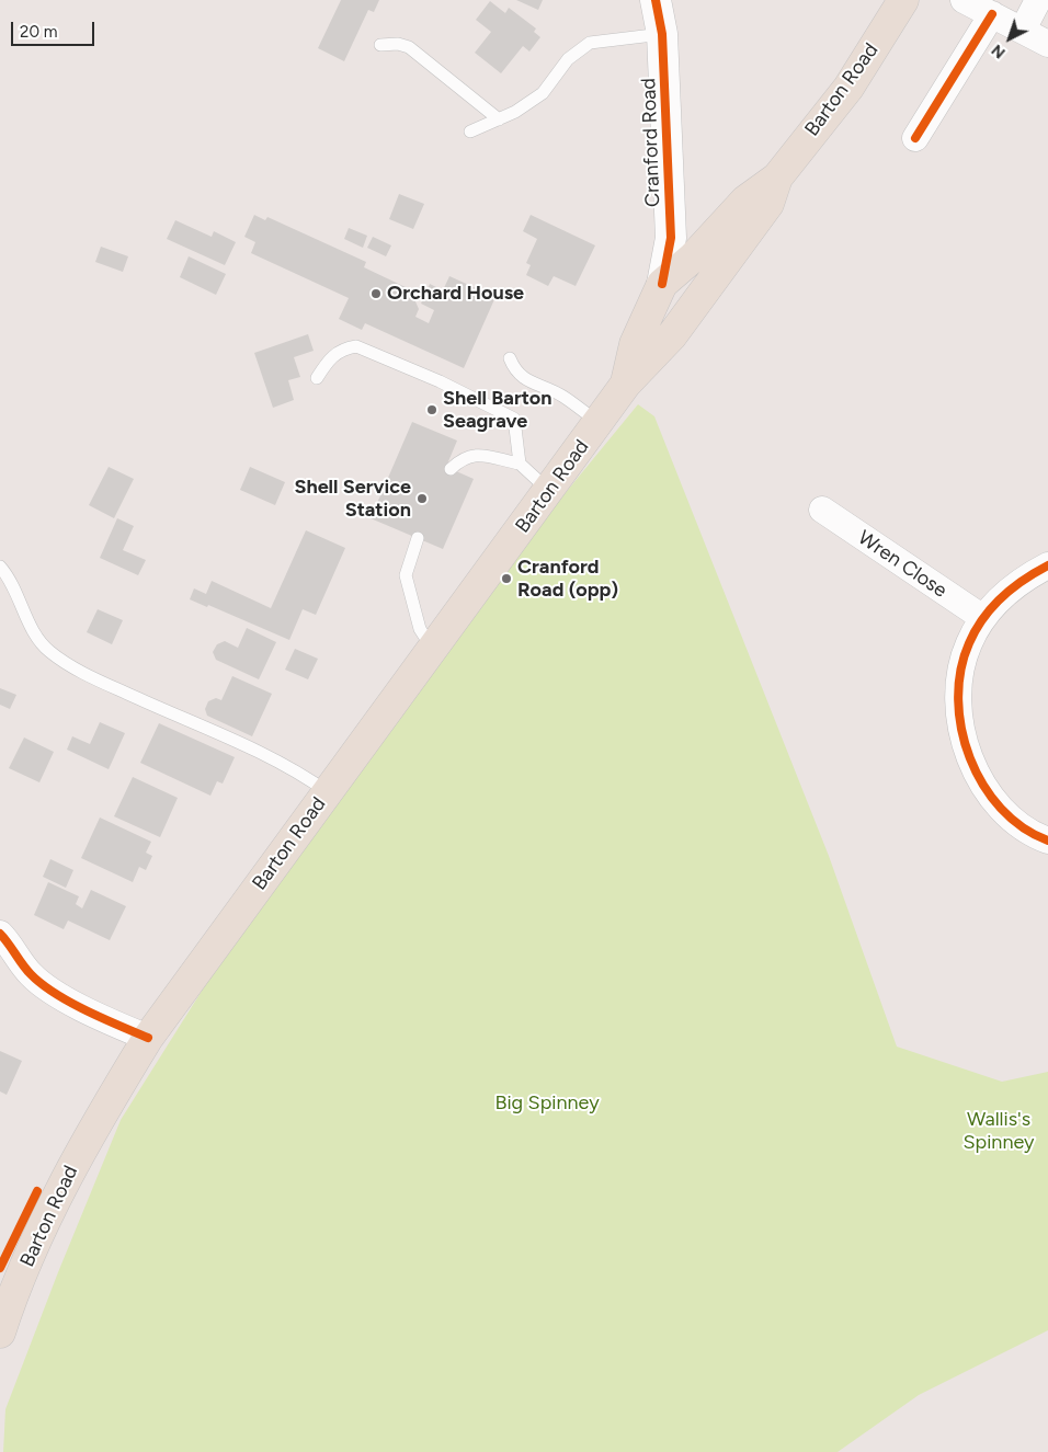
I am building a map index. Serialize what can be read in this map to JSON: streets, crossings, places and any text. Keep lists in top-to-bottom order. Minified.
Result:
{"streets":{"main road":["Barton Road"],"street":["Cranford Road","Wren Close"]},"crossings":[["Barton Road","Cranford Road"]],"parks":["Big Spinney","Wallis's Spinney"],"places":["Orchard House","Shell Barton Seagrave","Shell Service Station","Cranford Road (opp)"],"scale_bar":"20 m","north":"bottom left"}
